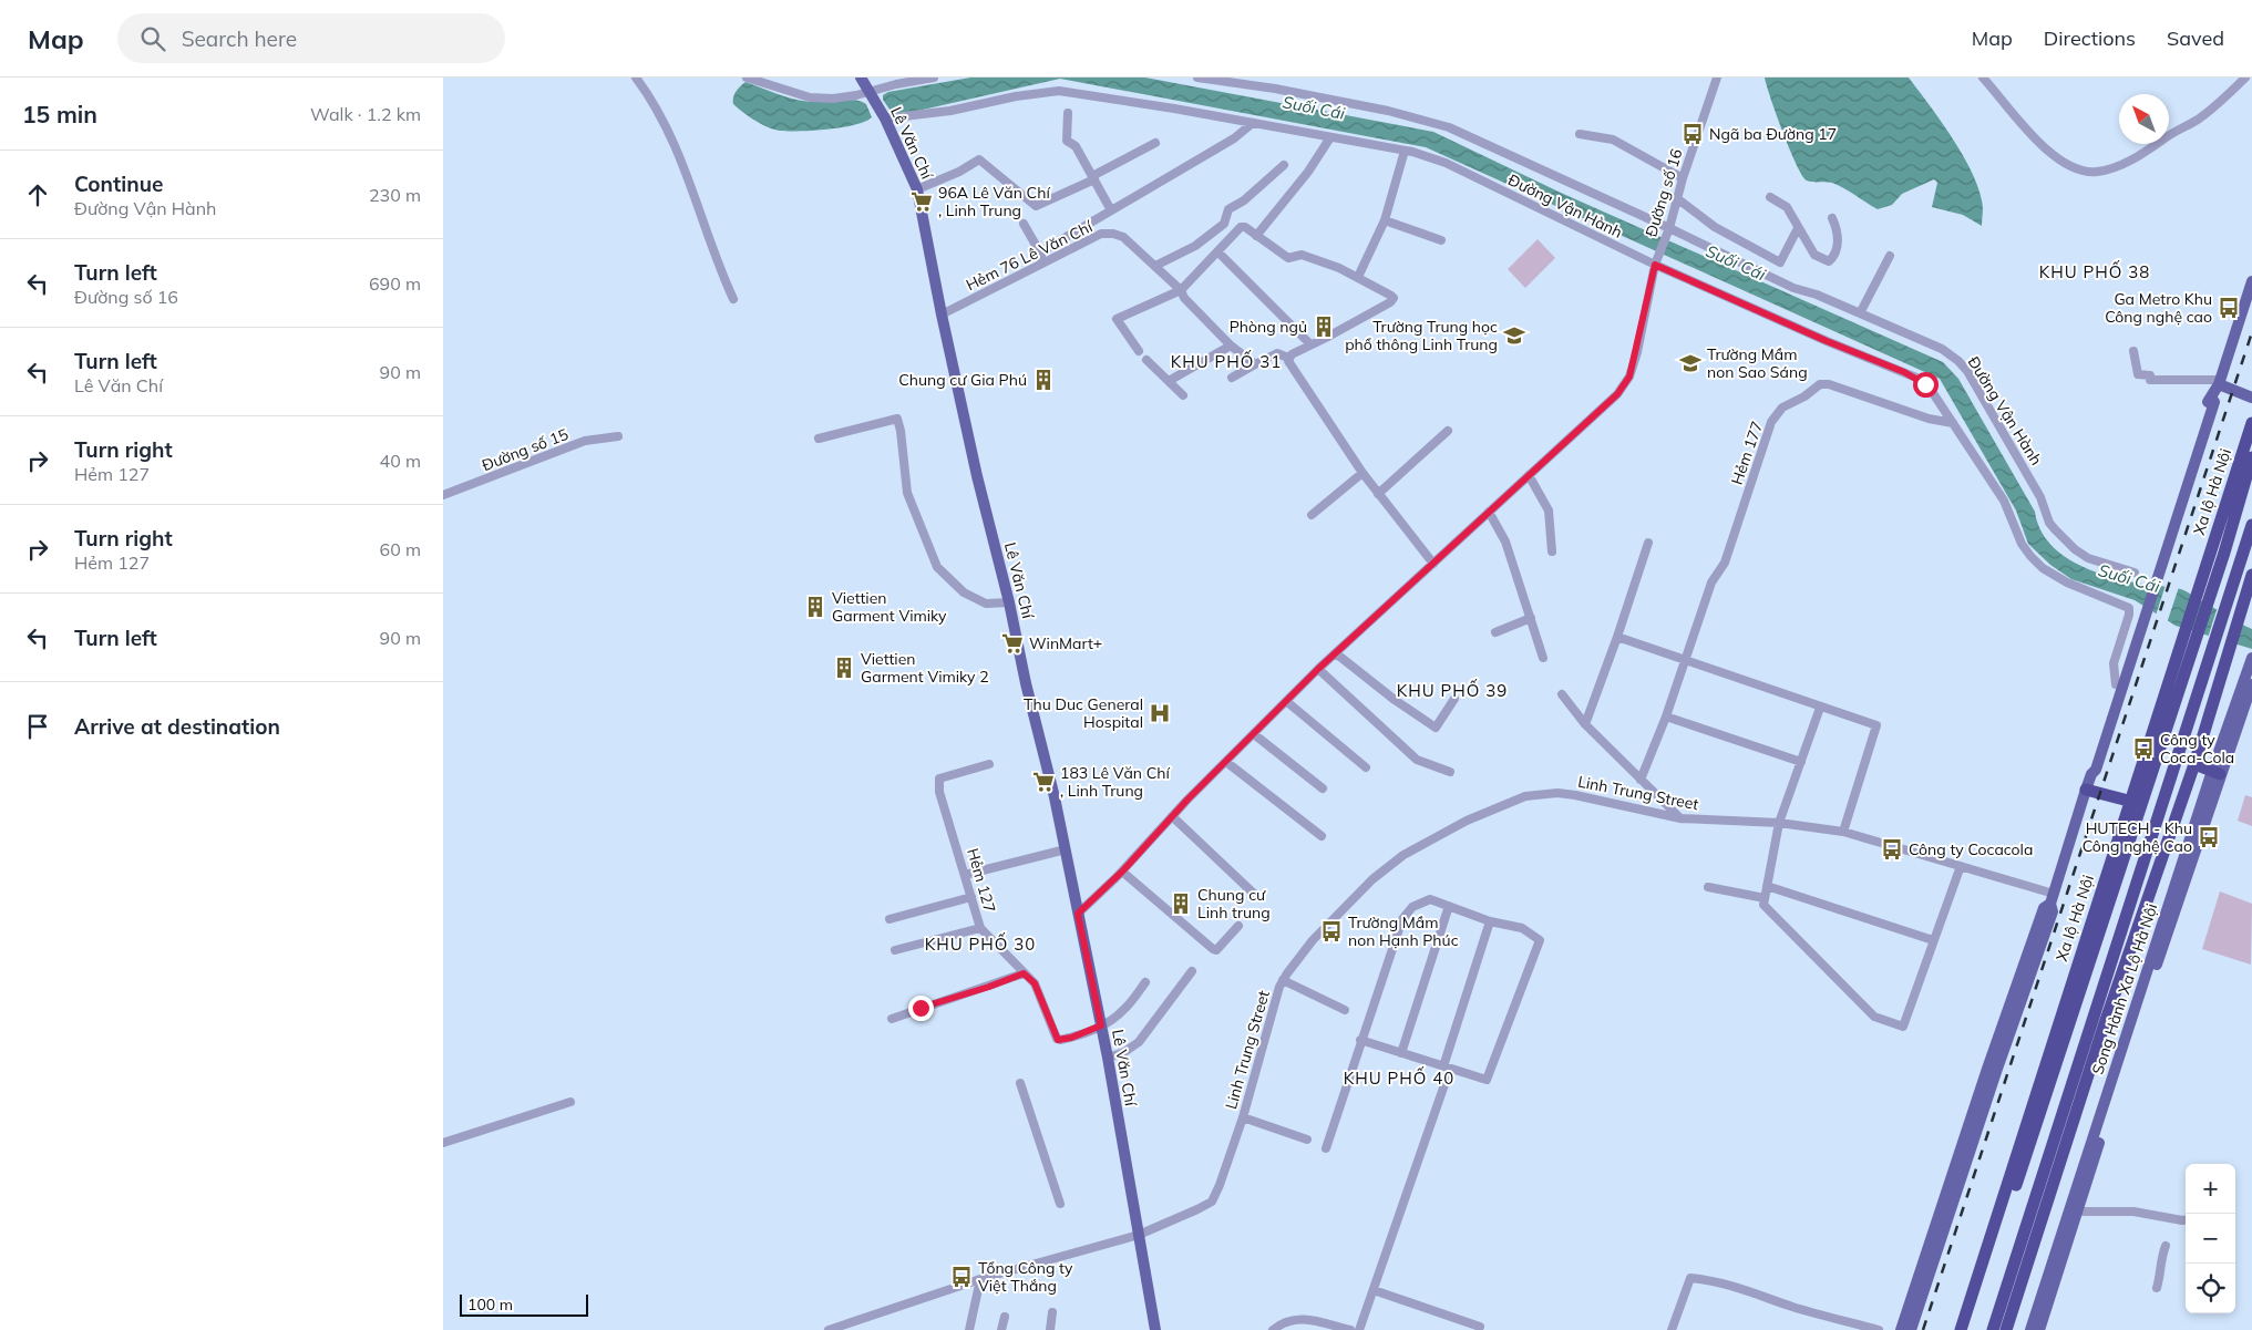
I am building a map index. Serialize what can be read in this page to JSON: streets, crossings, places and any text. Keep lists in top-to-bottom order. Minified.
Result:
{"streets":{"highway":["Xa lộ Hà Nội"],"main road":["Lê Văn Chí","Song Hành Xa Lộ Hà Nội"],"street":["Đường số 16","Đường Vận Hành","Hẻm 76 Lê Văn Chí","Đường số 15","Hẻm 177","Linh Trung Street","Hẻm 127"]},"crossings":[["Lê Văn Chí","Đường số 16"],["Lê Văn Chí","Đường Vận Hành"],["Lê Văn Chí","Hẻm 76 Lê Văn Chí"],["Lê Văn Chí","Linh Trung Street"],["Lê Văn Chí","Hẻm 127"],["Đường số 16","Đường Vận Hành"],["Đường Vận Hành","Hẻm 177"]],"districts":["KHU PHỐ 38","KHU PHỐ 31","KHU PHỐ 39","KHU PHỐ 30","KHU PHỐ 40"],"water":["Suối Cái"],"places":{"bus stop":["Ngã ba Đường 17","Ga Metro Khu Công nghệ cao","Công ty Coca-Cola","HUTECH - Khu Công nghệ Cao","Công ty Cocacola","Trường Mầm non Hạnh Phúc","Tổng Công ty Việt Thắng"],"supermarket":["96A Lê Văn Chí , Linh Trung","WinMart+","183 Lê Văn Chí , Linh Trung"],"building":["Phòng ngủ","Chung cư Gia Phú","Viettien Garment Vimiky","Viettien Garment Vimiky 2","Chung cư Linh trung"],"school or university":["Trường Trung học phổ thông Linh Trung","Trường Mầm non Sao Sáng"],"hospital":["Thu Duc General Hospital"]},"scale_bar":"100 m","north":"top left","page":{"header":"Map","search":"Search here","nav":["Map","Directions","Saved"],"heading":["15 min","Walk · 1.2 km"],"list":[["Continue","Đường Vận Hành","230 m"],["Turn left","Đường số 16","690 m"],["Turn left","Lê Văn Chí","90 m"],["Turn right","Hẻm 127","40 m"],["Turn right","Hẻm 127","60 m"],["Turn left","90 m"],"Arrive at destination"],"map_buttons":["+","−"],"scale":"100 m"}}
